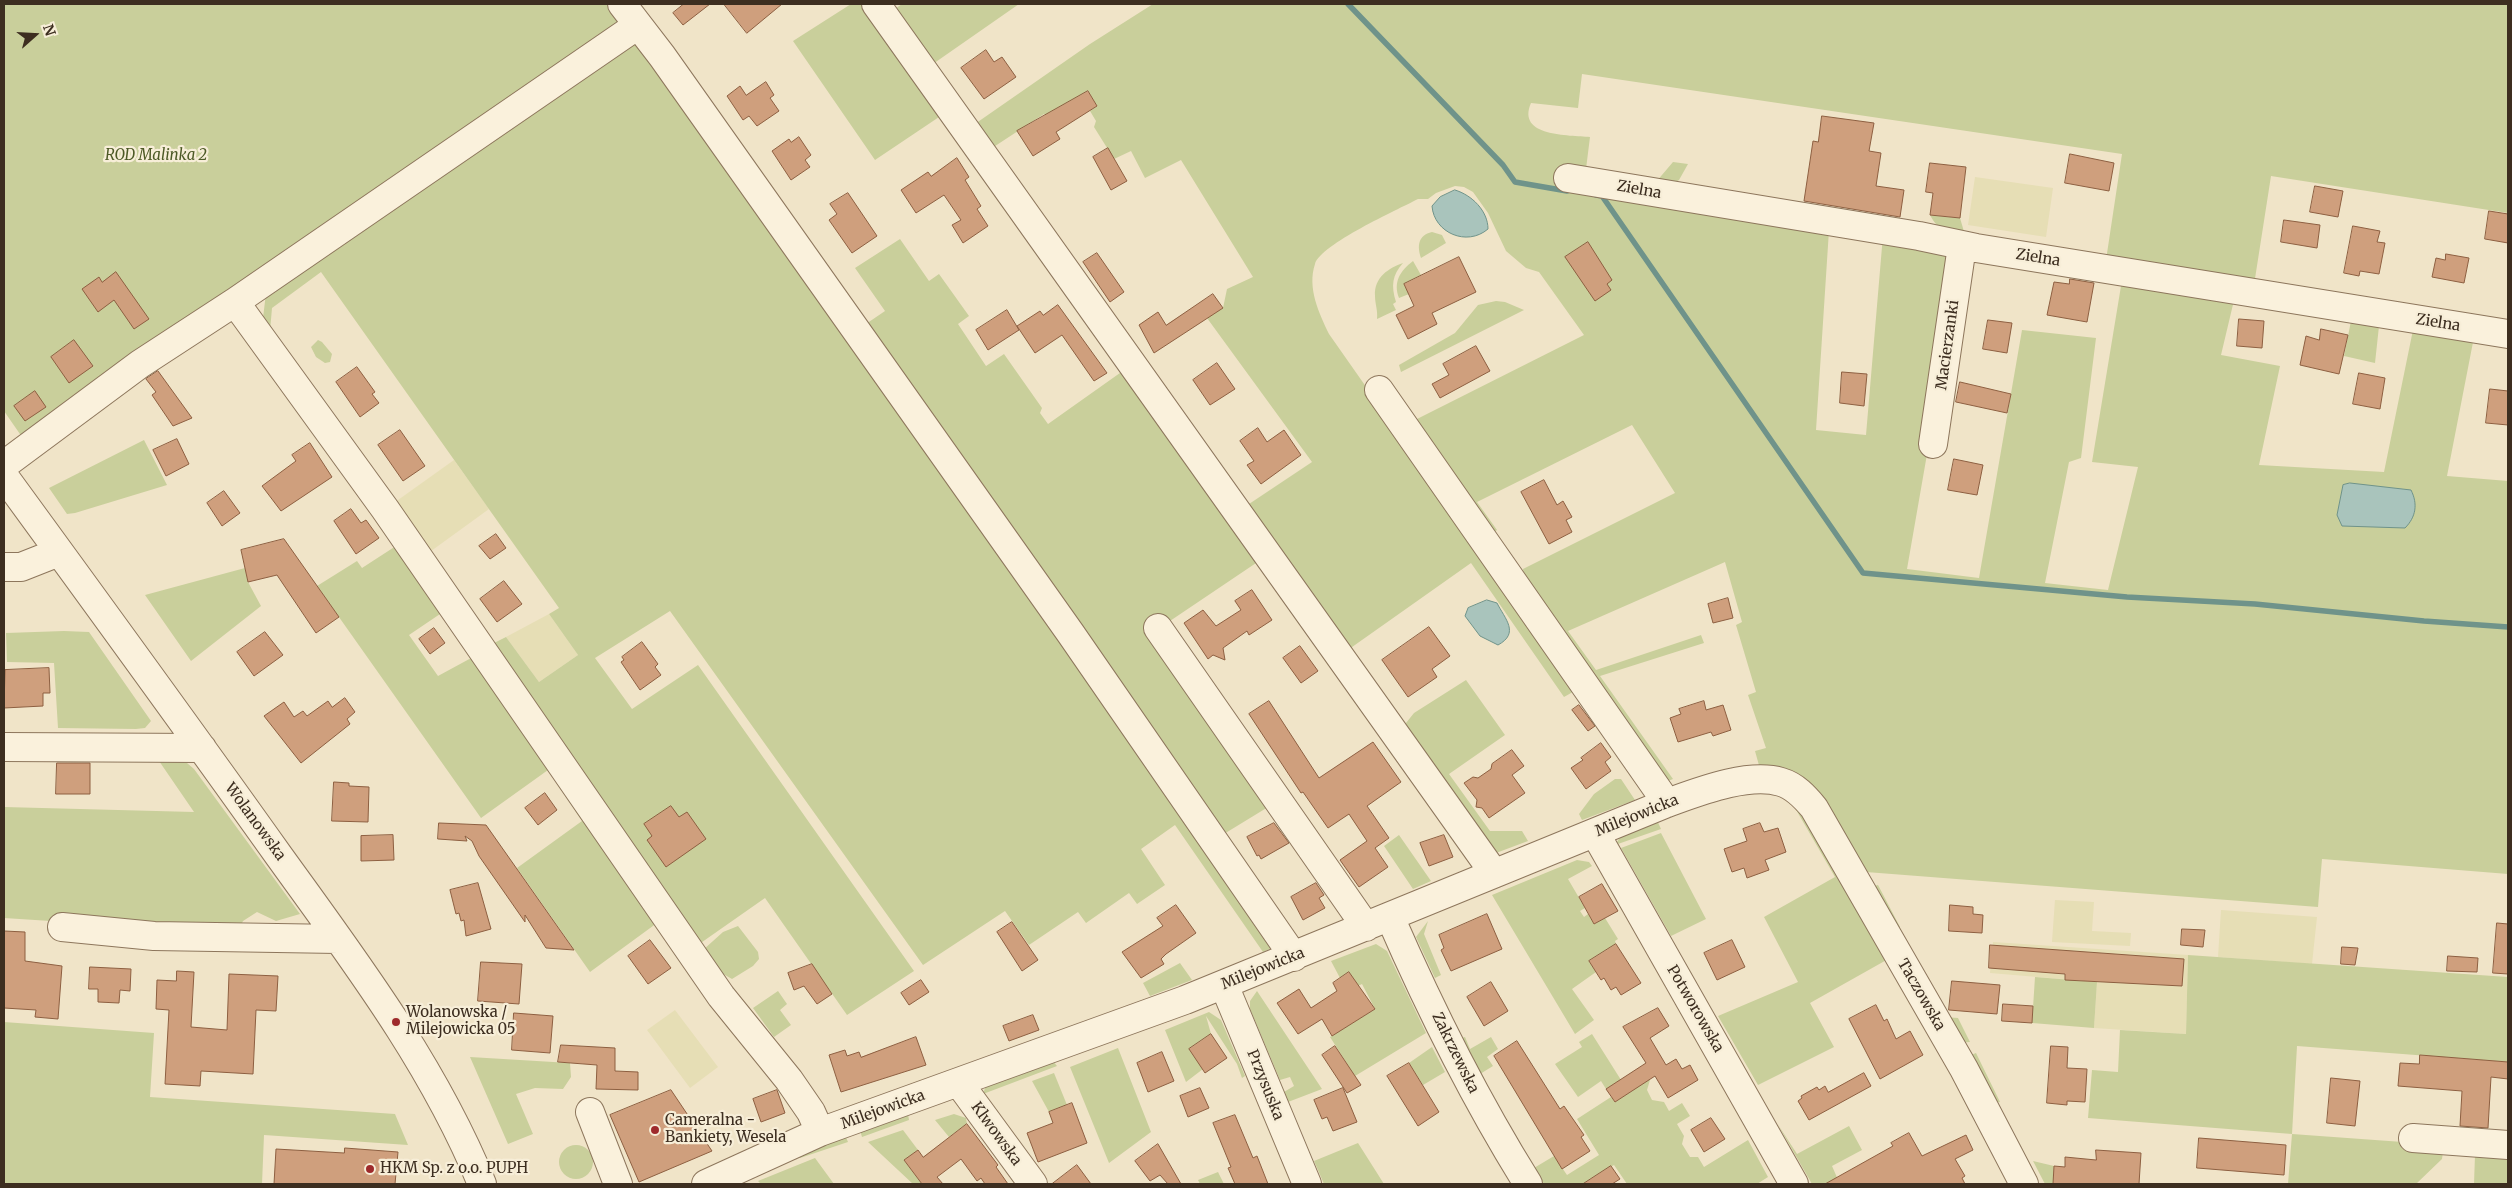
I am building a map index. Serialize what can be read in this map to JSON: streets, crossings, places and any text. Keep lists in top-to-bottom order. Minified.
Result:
{"streets":{"street":["Zielna","Macierzanki","Milejowicka","Wolanowska","Taczowska","Potworowska","Zakrzewska","Przysuska","Klwowska"]},"crossings":[["Zielna","Macierzanki"],["Milejowicka","Taczowska"],["Milejowicka","Potworowska"],["Milejowicka","Zakrzewska"],["Milejowicka","Przysuska"],["Milejowicka","Klwowska"]],"parks":["ROD Malinka 2"],"places":["Wolanowska / Milejowicka 05","Cameralna - Bankiety, Wesela","HKM Sp. z o.o. PUPH"],"north":"right"}
